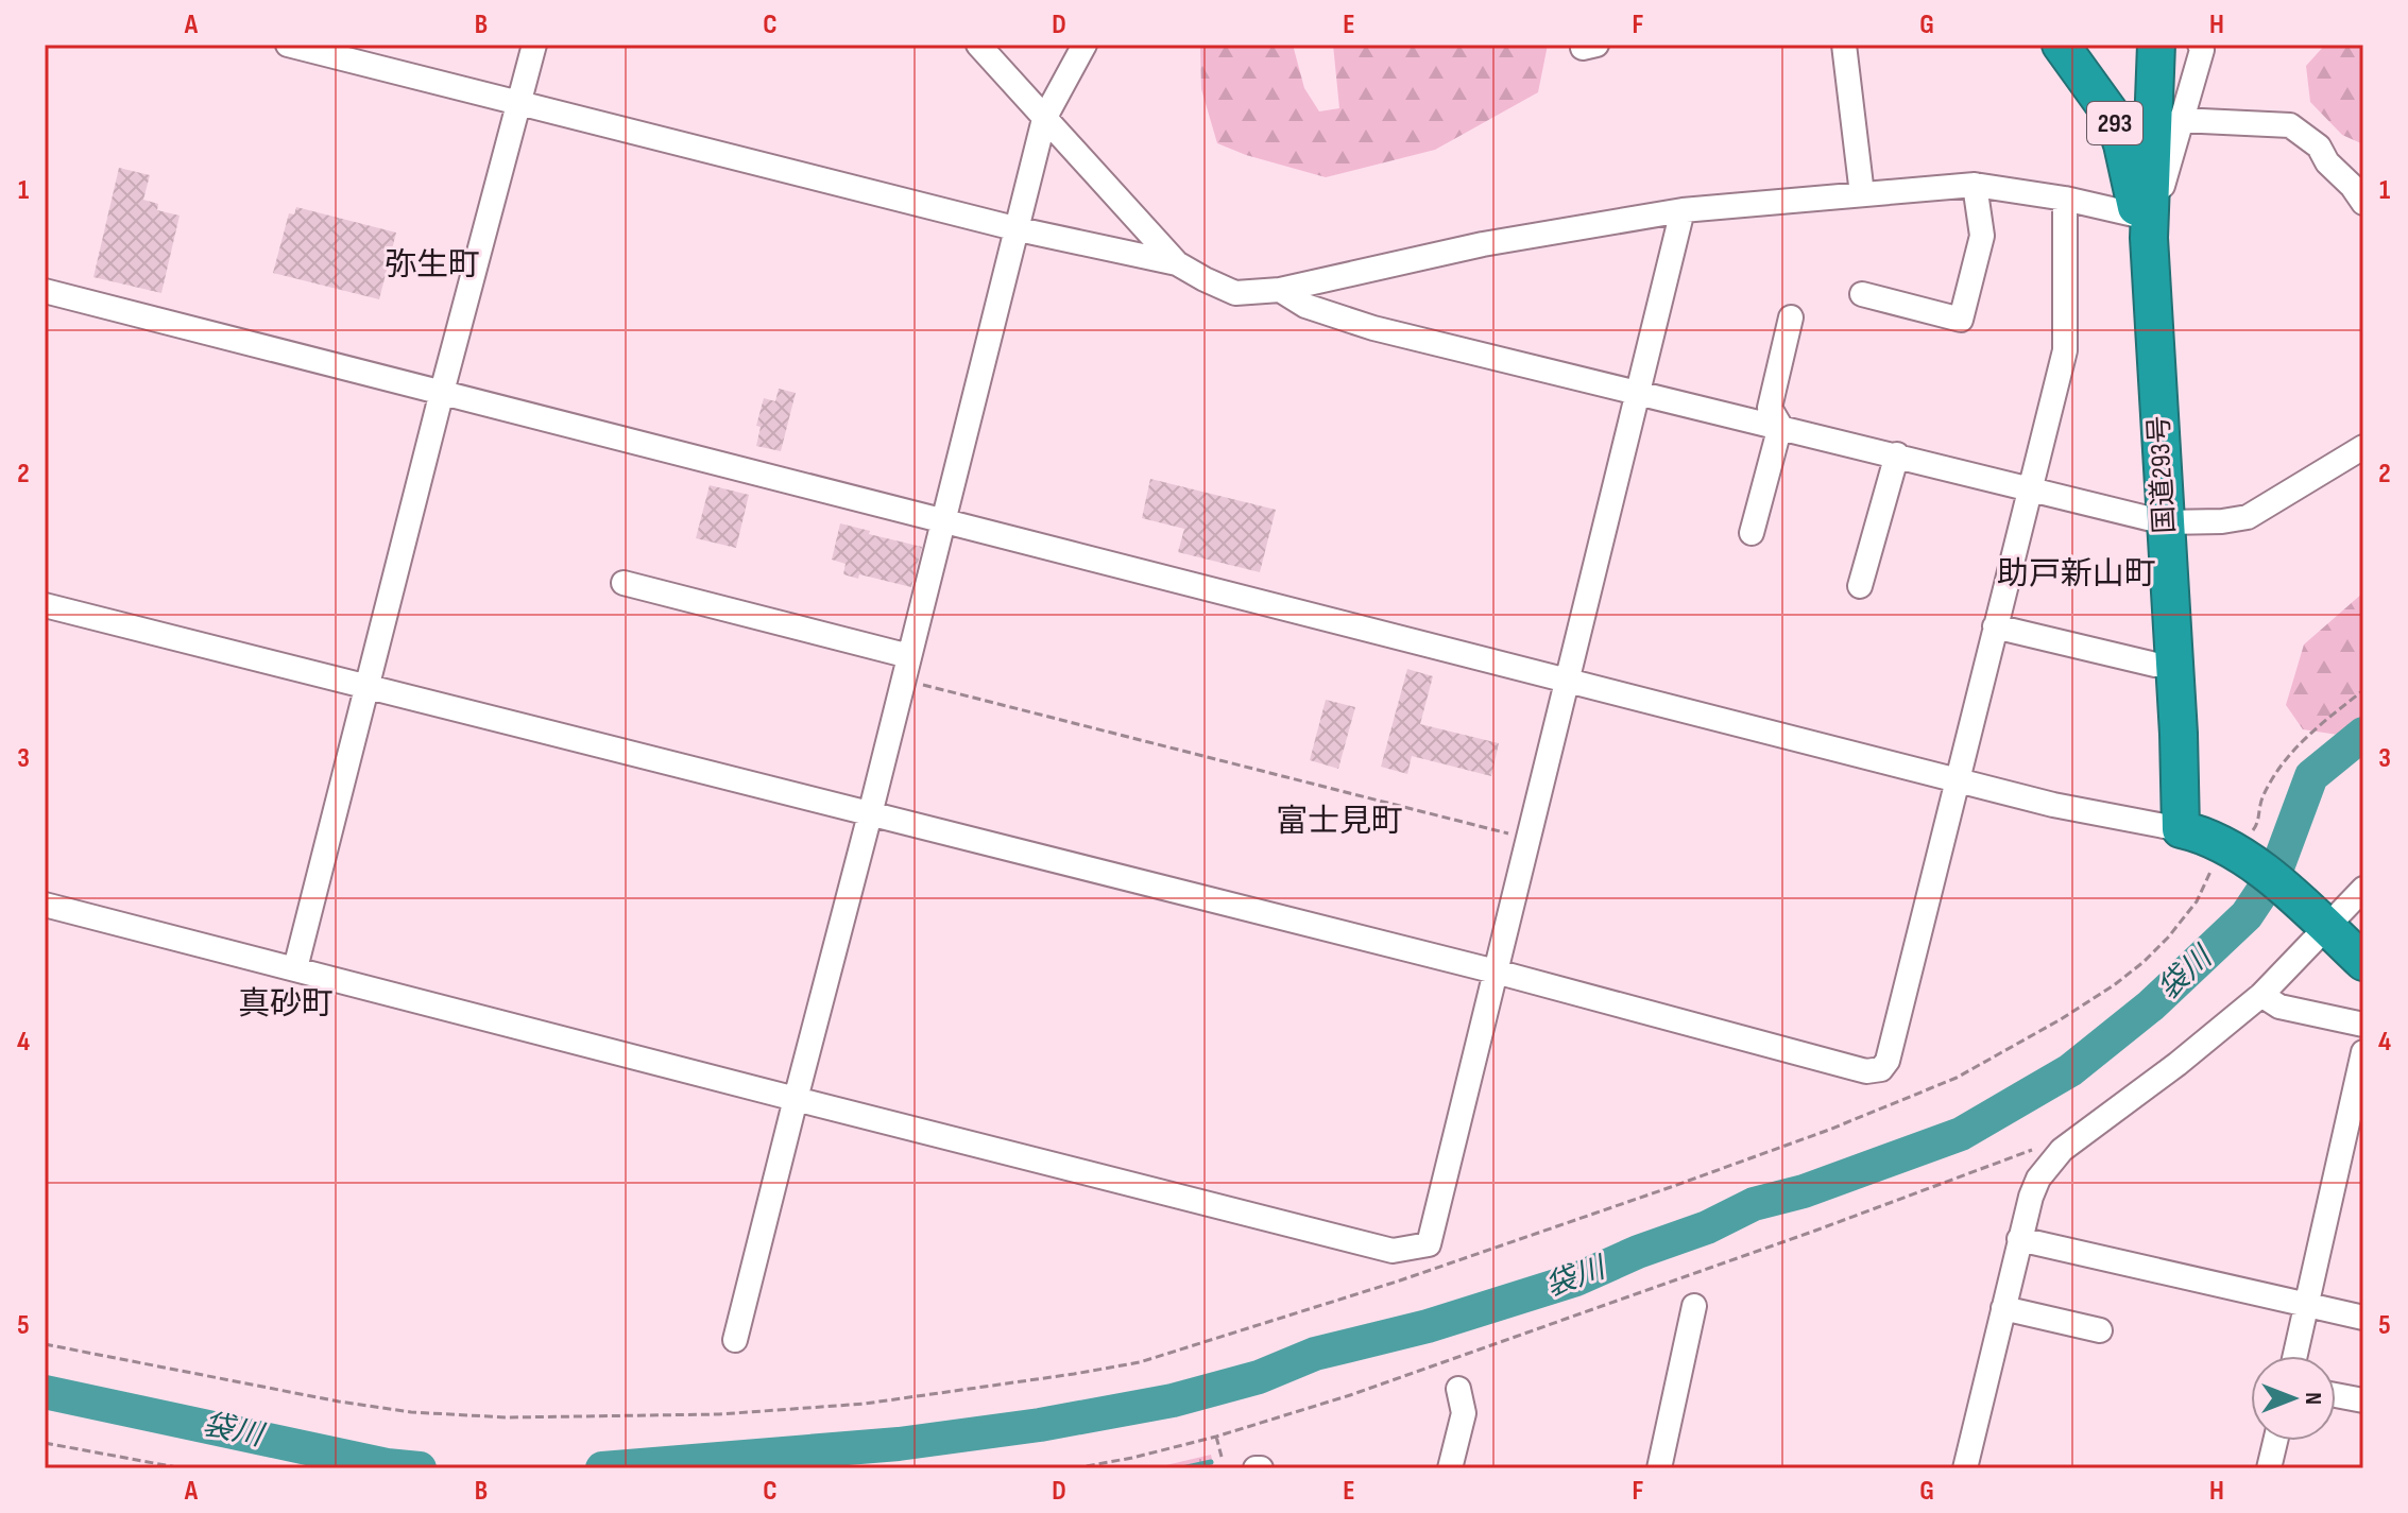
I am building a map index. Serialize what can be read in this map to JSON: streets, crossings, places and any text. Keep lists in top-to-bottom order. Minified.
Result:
{"streets":{"highway":["293","国道293号"]},"districts":["弥生町","助戸新山町","富士見町","真砂町"],"water":["袋川"],"north":"right","grid":{"columns":["A","B","C","D","E","F","G","H"],"rows":["1","2","3","4","5"]}}
